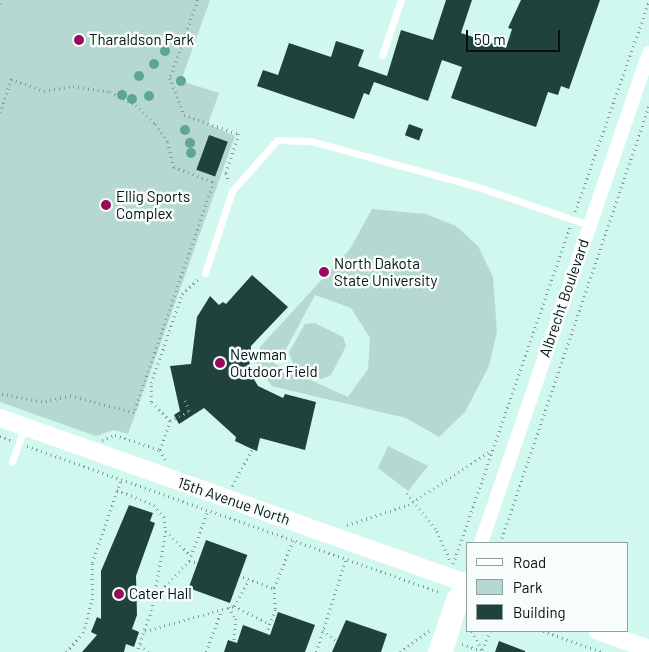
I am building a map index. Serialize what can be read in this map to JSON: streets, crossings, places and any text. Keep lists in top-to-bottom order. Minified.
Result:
{"streets":{"street":["Albrecht Boulevard","15th Avenue North"]},"places":["Tharaldson Park","Ellig Sports Complex","North Dakota State University","Newman Outdoor Field","Cater Hall"],"legend":["Road","Park","Building"],"scale_bar":"50 m"}
